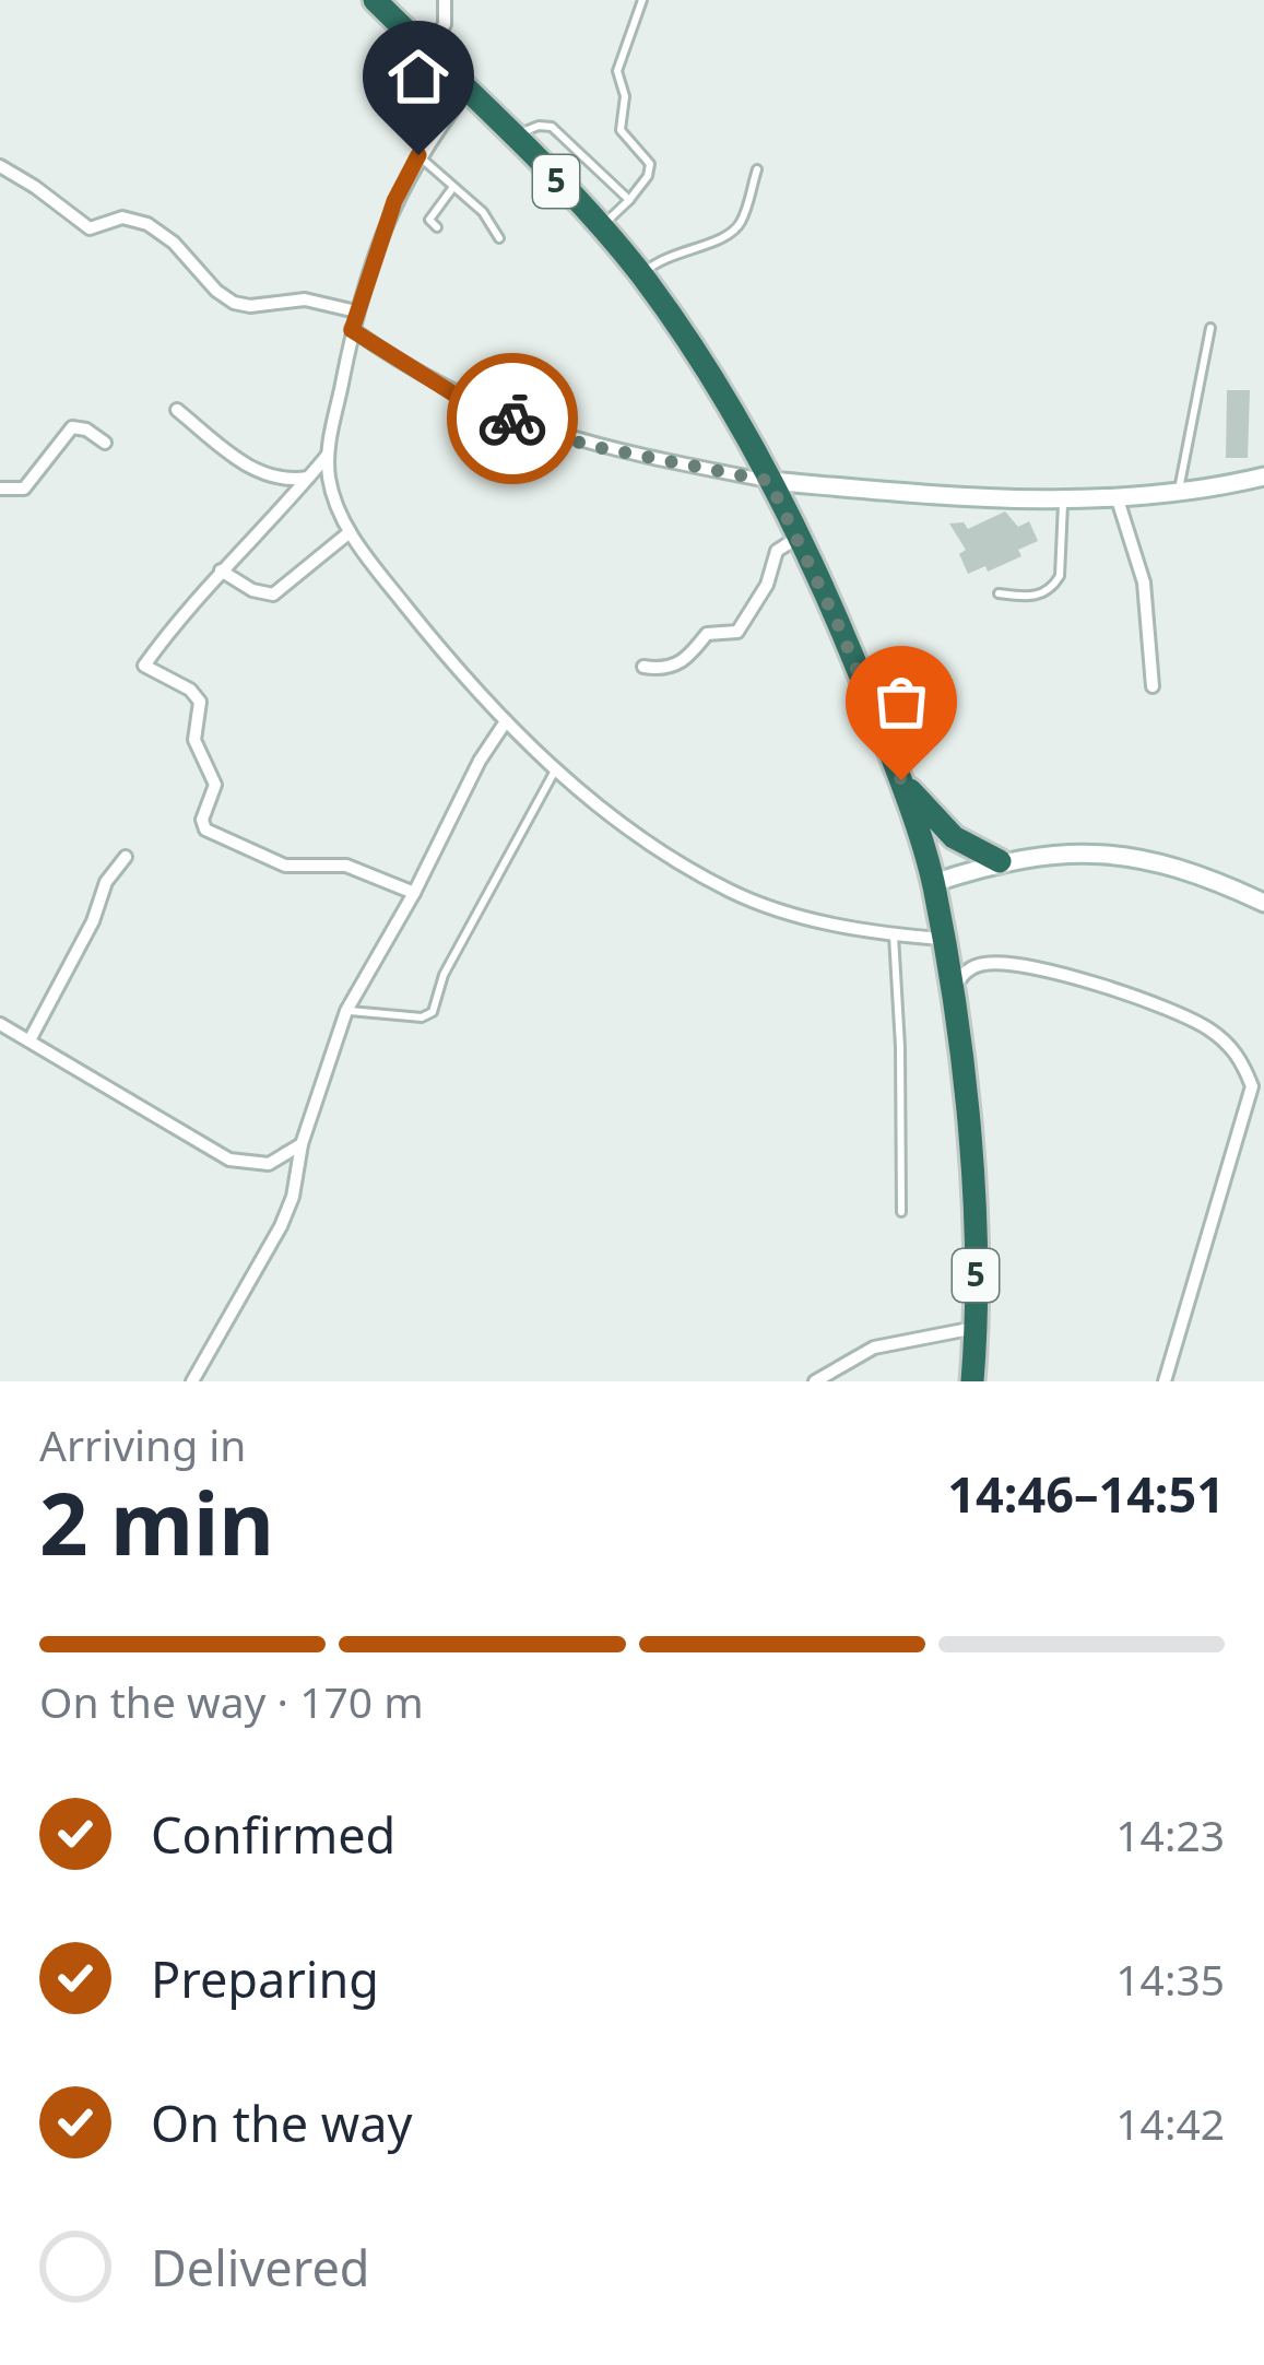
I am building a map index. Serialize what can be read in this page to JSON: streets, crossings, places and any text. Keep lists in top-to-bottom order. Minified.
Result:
{"streets":{"highway":["5"]},"page":{"heading":["2 min","Arriving in","14:46–14:51"],"bar":"On the way · 170 m","list":[["Confirmed","14:23"],["Preparing","14:35"],["On the way","14:42"],"Delivered"]}}
